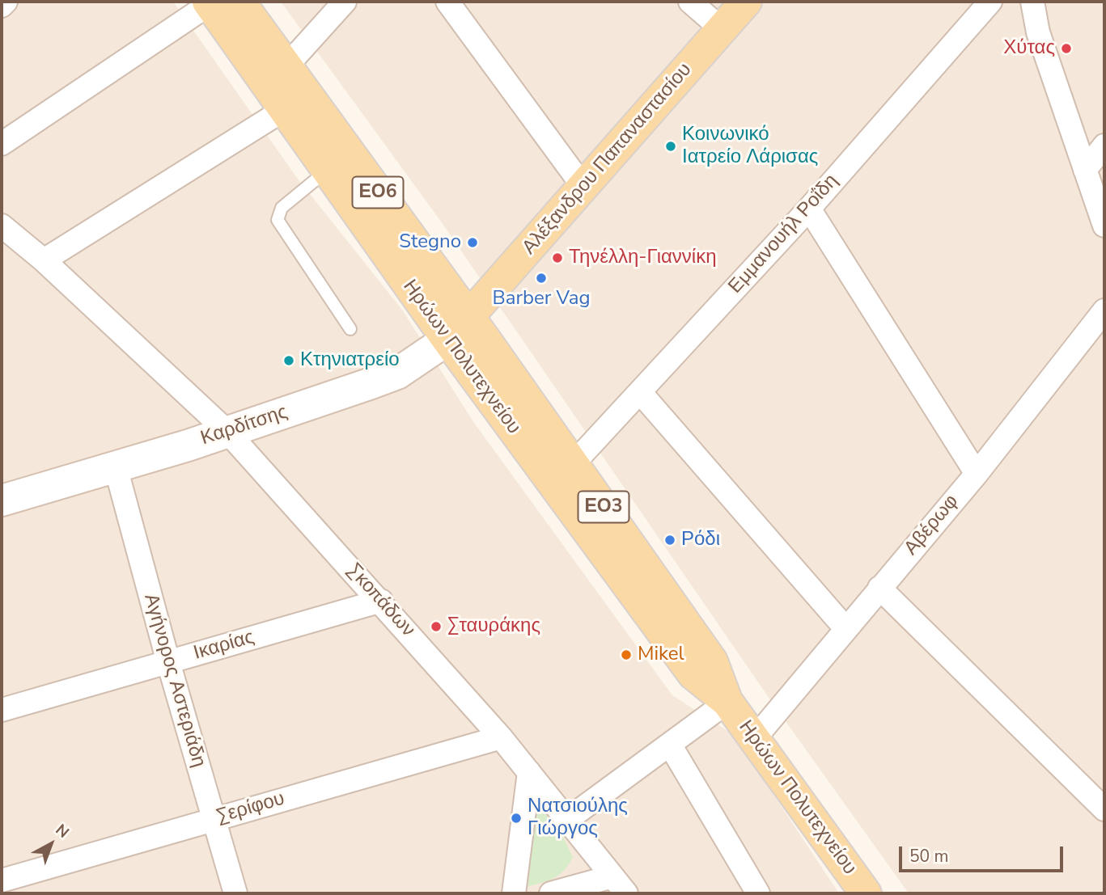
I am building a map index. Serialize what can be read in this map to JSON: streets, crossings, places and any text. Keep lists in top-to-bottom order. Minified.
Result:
{"streets":{"main road":["Αλέξανδρου Παπαναστασίου","ΕΟ6","Ηρώων Πολυτεχνείου","Καρδίτσης","ΕΟ3"],"street":["Εμμανουήλ Ροΐδη","Αβέρωφ","Σκοπάδων","Ικαρίας","Αγήνορος Αστεριάδη","Σερίφου"]},"crossings":[["Αλέξανδρου Παπαναστασίου","Ηρώων Πολυτεχνείου"],["Αλέξανδρου Παπαναστασίου","Καρδίτσης"],["Εμμανουήλ Ροΐδη","Ηρώων Πολυτεχνείου"],["Ηρώων Πολυτεχνείου","Καρδίτσης"],["Ηρώων Πολυτεχνείου","Αβέρωφ"],["Καρδίτσης","Σκοπάδων"],["Καρδίτσης","Αγήνορος Αστεριάδη"],["Σκοπάδων","Ικαρίας"],["Σκοπάδων","Σερίφου"],["Ικαρίας","Αγήνορος Αστεριάδη"],["Αγήνορος Αστεριάδη","Σερίφου"]],"places":["Χύτας","Κοινωνικό Ιατρείο Λάρισας","Stegno","Τηνέλλη-Γιαννίκη","Barber Vag","Κτηνιατρείο","Ρόδι","Σταυράκης","Mikel","Νατσιούλης Γιώργος"],"scale_bar":"50 m","north":"top right"}
